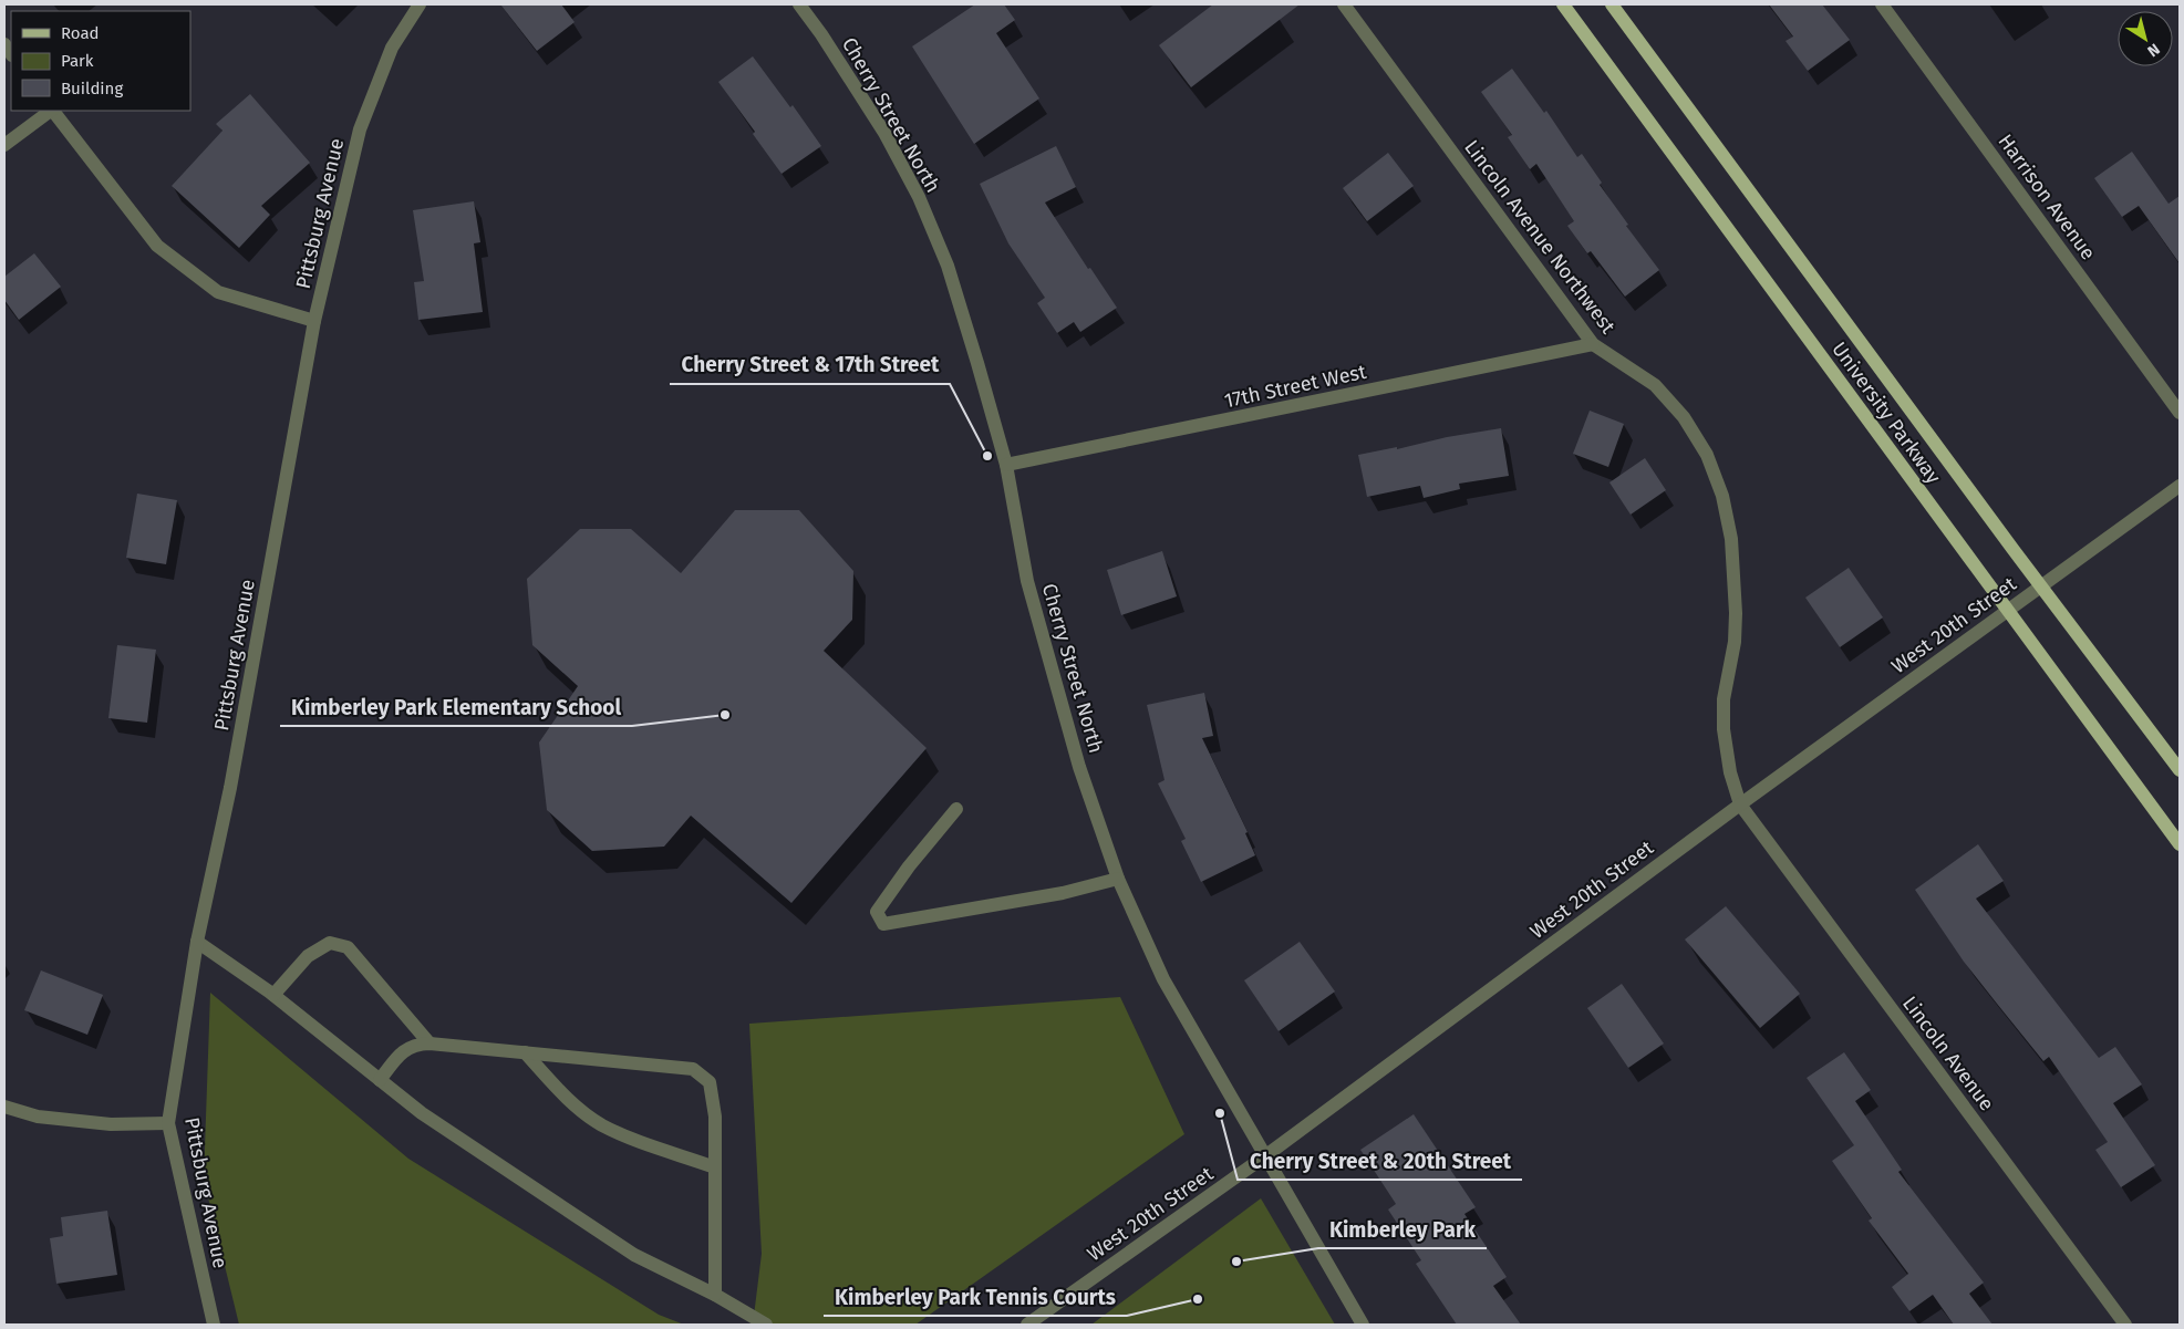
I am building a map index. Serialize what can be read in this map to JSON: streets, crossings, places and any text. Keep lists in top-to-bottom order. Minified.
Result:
{"streets":{"main road":["University Parkway"],"street":["Cherry Street North","Harrison Avenue","Pittsburg Avenue","Lincoln Avenue Northwest","17th Street West","West 20th Street","Lincoln Avenue"]},"crossings":[["Cherry Street North","17th Street West"],["Cherry Street North","West 20th Street"],["Lincoln Avenue Northwest","17th Street West"],["Lincoln Avenue Northwest","West 20th Street"],["Lincoln Avenue Northwest","Lincoln Avenue"],["West 20th Street","Lincoln Avenue"]],"places":["Cherry Street & 17th Street","Kimberley Park Elementary School","Cherry Street & 20th Street","Kimberley Park","Kimberley Park Tennis Courts"],"legend":["Road","Park","Building"],"north":"bottom right"}
